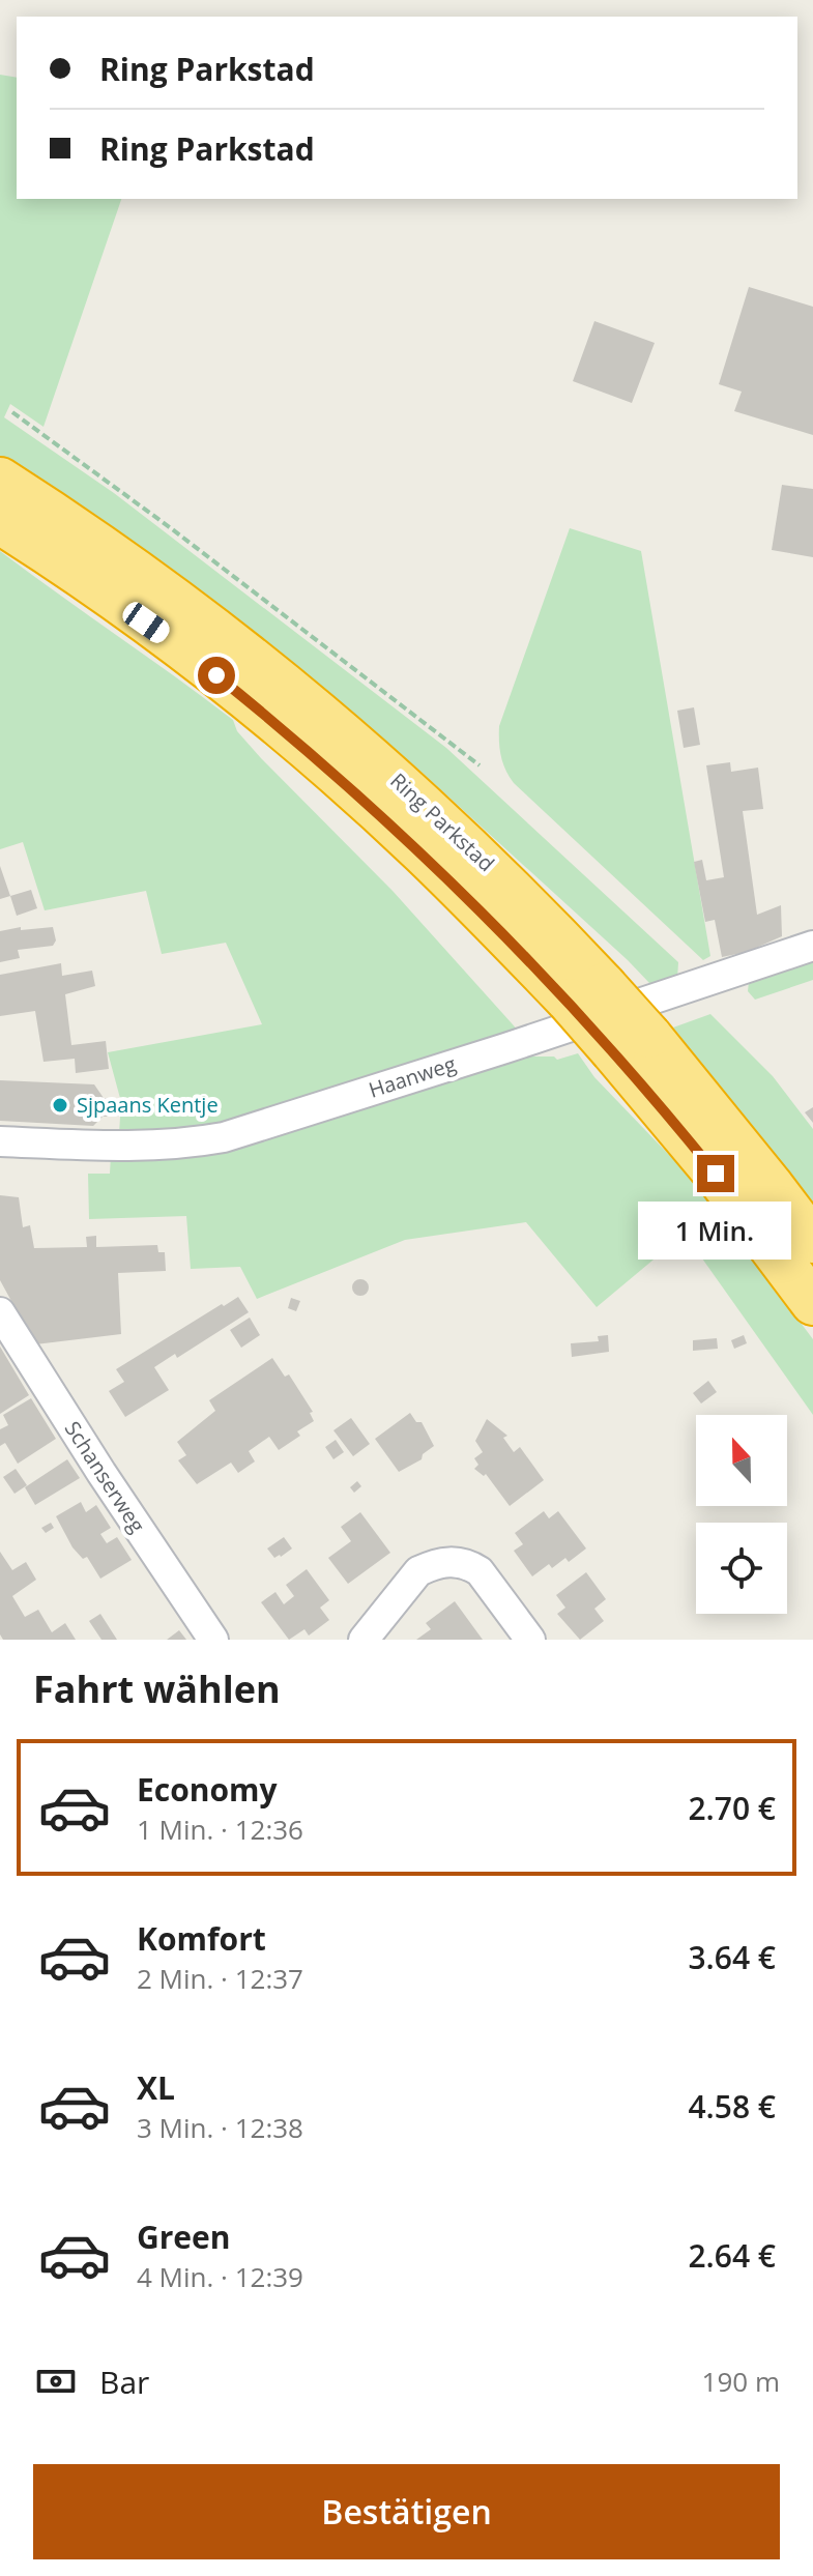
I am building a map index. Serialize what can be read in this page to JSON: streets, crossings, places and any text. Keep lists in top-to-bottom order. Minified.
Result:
{"streets":{"highway":["Ring Parkstad"],"street":["Haanweg","Schanserweg"]},"places":["Sjpaans Kentje"],"north":"top","page":{"banner":["Ring Parkstad","Ring Parkstad"],"bubble":"1 Min.","heading":"Fahrt wählen","list":[{"name":"Economy","note":"1 Min. · 12:36","value":"2.70 €"},{"name":"Komfort","note":"2 Min. · 12:37","value":"3.64 €"},{"name":"XL","note":"3 Min. · 12:38","value":"4.58 €"},{"name":"Green","note":"4 Min. · 12:39","value":"2.64 €"}],"pay":["Bar","190 m"],"buttons":"Bestätigen"}}
